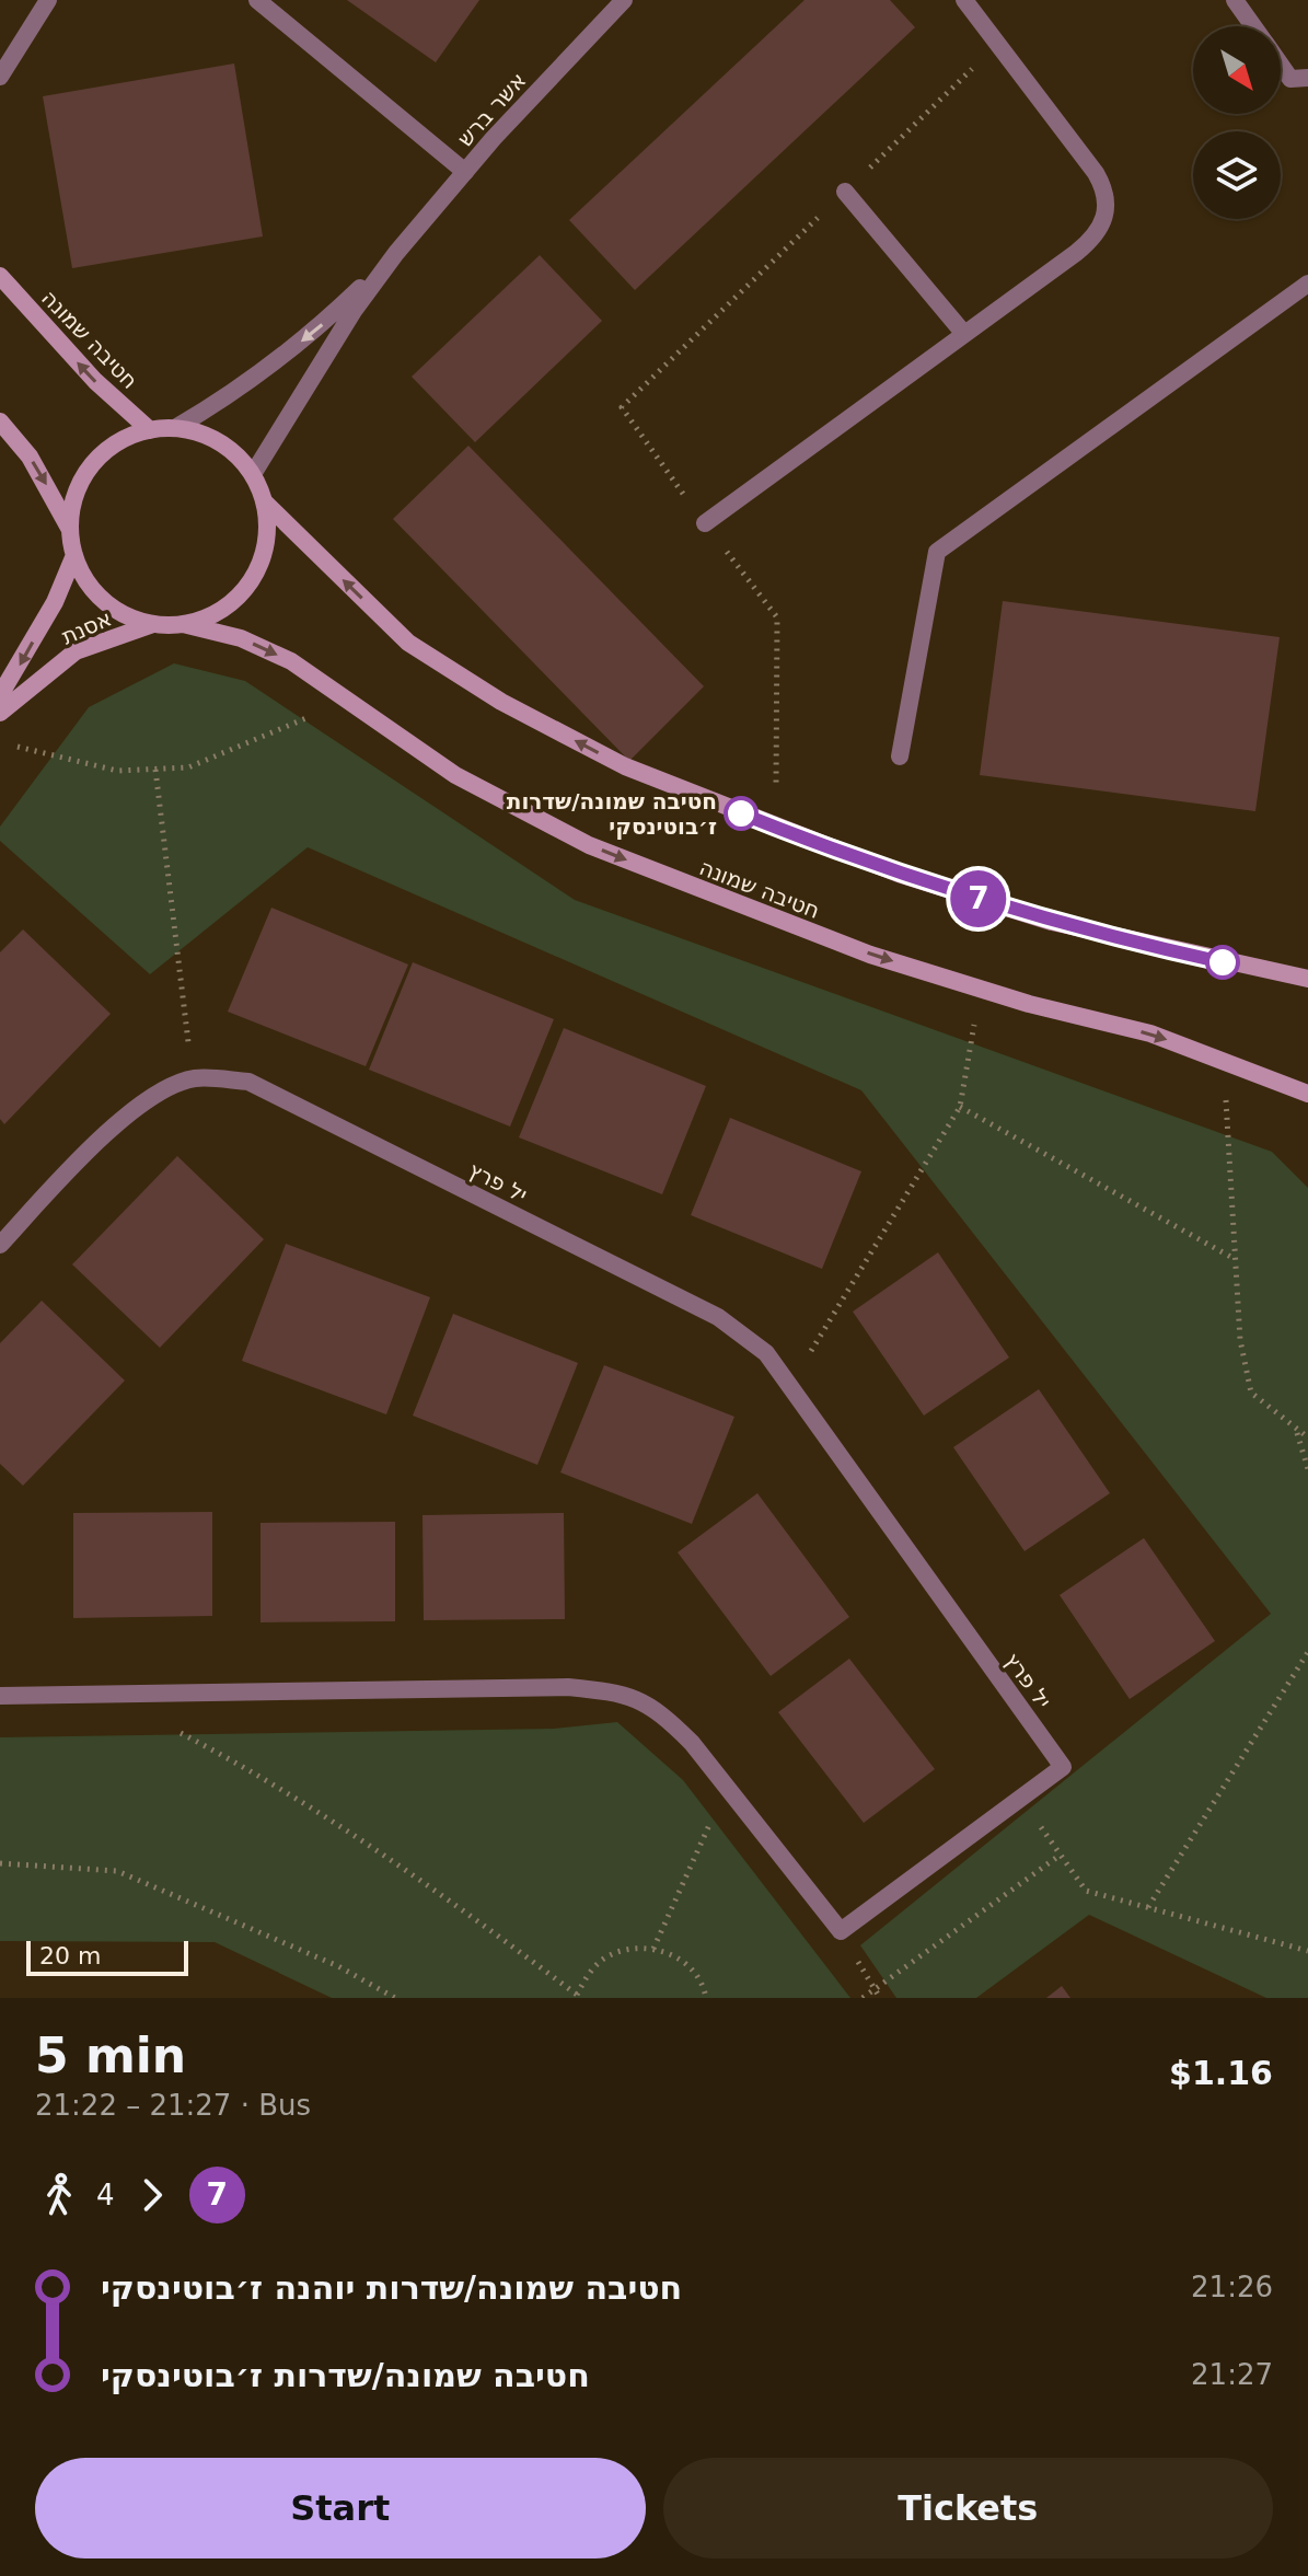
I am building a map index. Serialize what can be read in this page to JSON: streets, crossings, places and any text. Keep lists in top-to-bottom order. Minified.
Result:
{"streets":{"street":["אשר ברש","חטיבה שמונה","אסנת","יל פרץ"]},"crossings":[["אשר ברש","חטיבה שמונה"],["אשר ברש","אסנת"],["חטיבה שמונה","אסנת"]],"one_way":["אסנת"],"places":["חטיבה שמונה/שדרות ז׳בוטינסקי"],"lines":["bus line 7"],"scale_bar":"20 m","north":"bottom right","page":{"on_map":"7","scale":"20 m","heading":["5 min","21:22 – 21:27 · Bus","$1.16"],"legs":["4","7"],"list":[{"name":"חטיבה שמונה/שדרות יוהנה ז׳בוטינסקי","value":"21:26"},{"name":"חטיבה שמונה/שדרות ז׳בוטינסקי","value":"21:27"}],"buttons":["Start","Tickets"]}}
